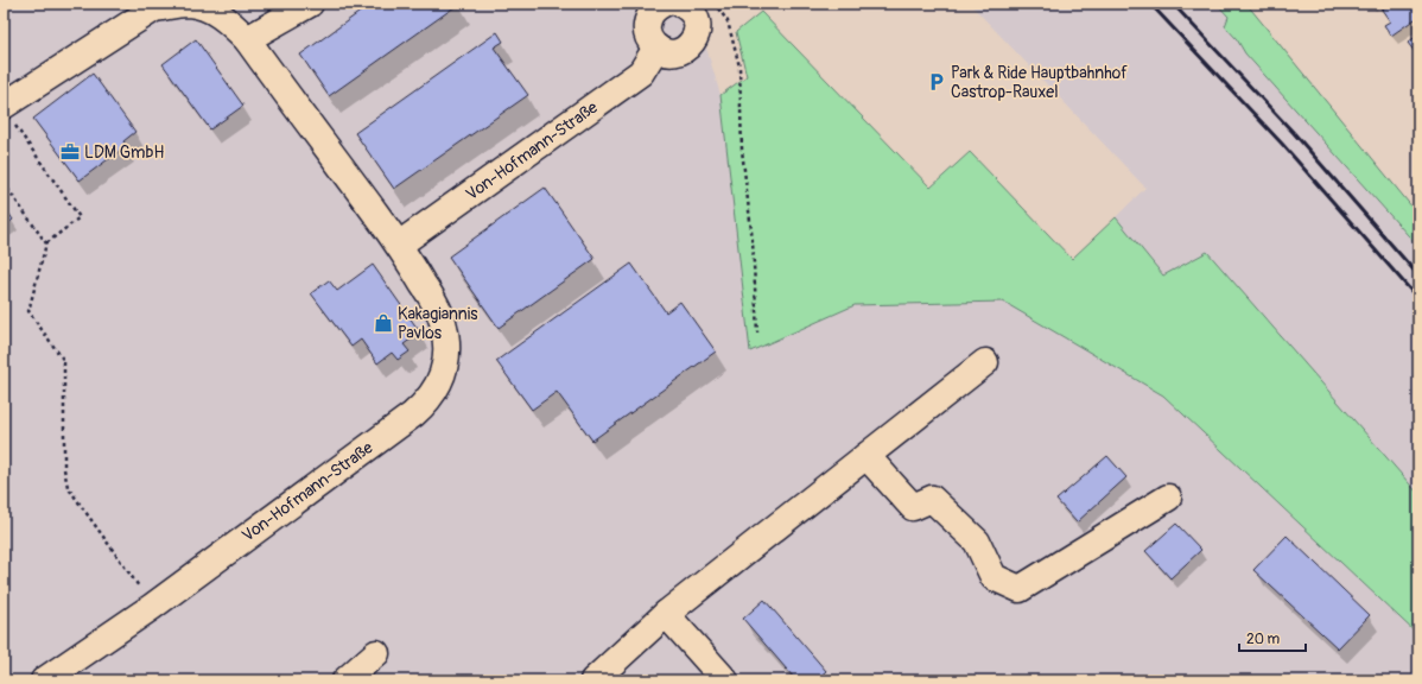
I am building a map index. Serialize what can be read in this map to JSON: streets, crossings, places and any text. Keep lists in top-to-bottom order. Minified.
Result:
{"streets":{"street":["Von-Hofmann-Straße"]},"places":{"parking":["Park & Ride Hauptbahnhof Castrop-Rauxel"],"office":["LDM GmbH"],"shop":["Kakagiannis Pavlos"]},"scale_bar":"20 m"}
